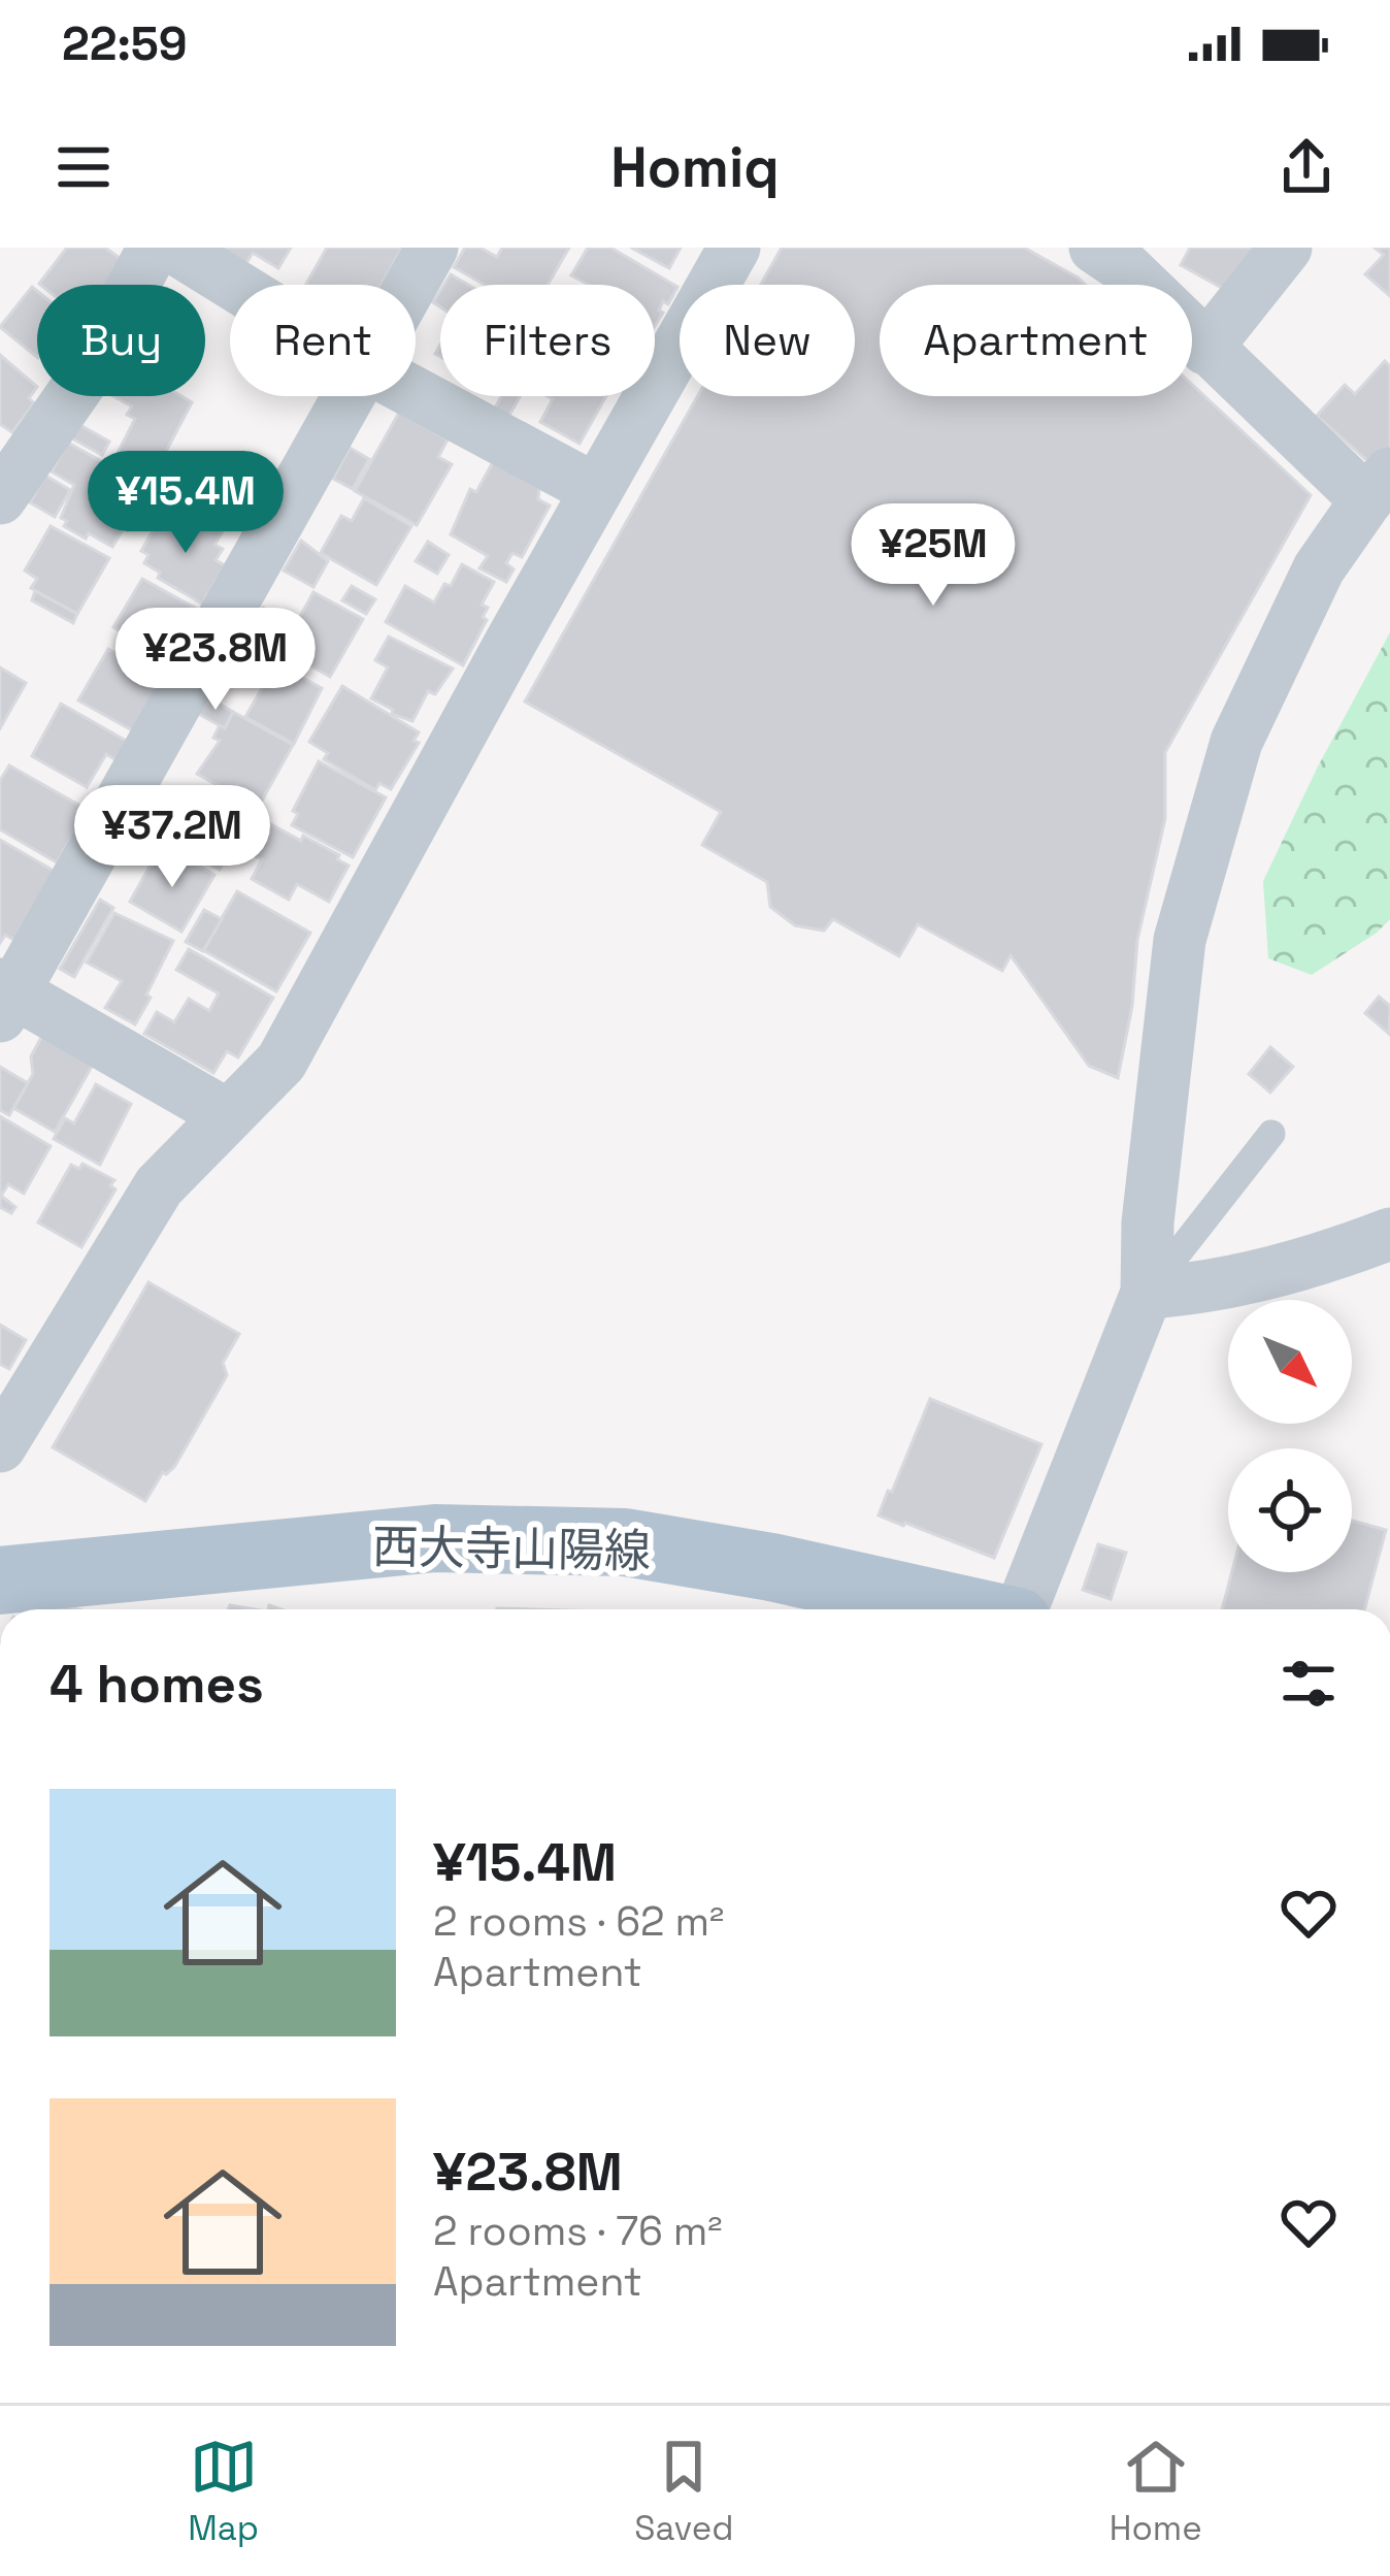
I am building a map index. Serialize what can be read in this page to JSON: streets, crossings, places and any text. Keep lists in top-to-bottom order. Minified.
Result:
{"streets":{"main road":["西大寺山陽線"]},"north":"bottom right","page":{"status":"22:59","header":"Homiq","chip":["Buy","Rent","Filters","New","Apartment"],"price":["¥15.4M","¥25M","¥23.8M","¥37.2M"],"heading":"4 homes","list":[{"name":"¥15.4M","note":"2 rooms · 62 m² · Apartment"},{"name":"¥23.8M","note":"2 rooms · 76 m² · Apartment"}],"tabs":["Map","Saved","Home"]}}
